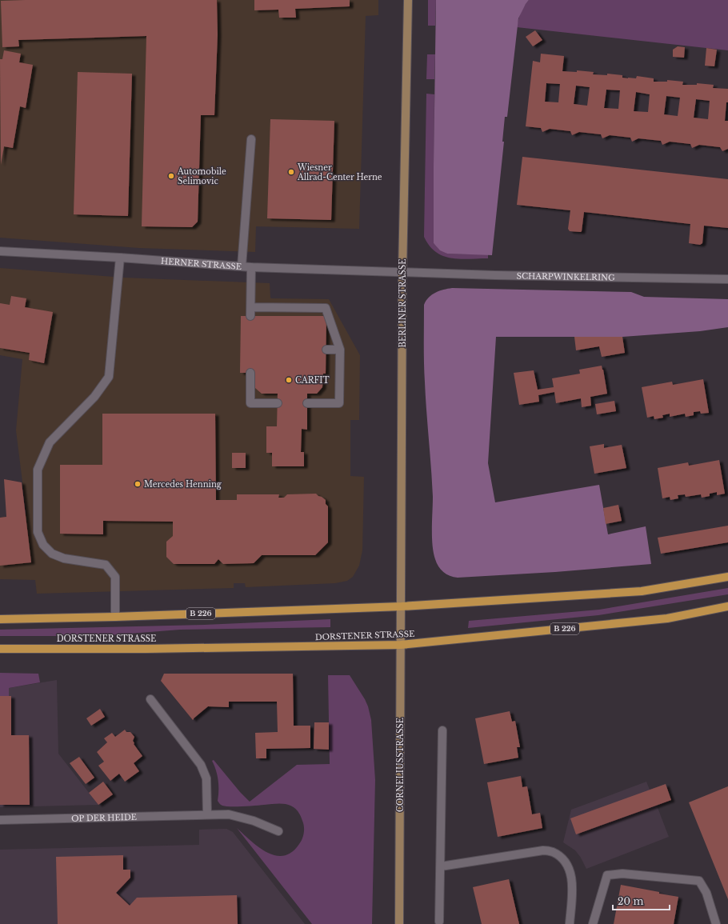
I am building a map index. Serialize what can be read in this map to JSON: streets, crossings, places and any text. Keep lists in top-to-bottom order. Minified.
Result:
{"streets":{"main road":["BERLINER STRASSE","B 226","DORSTENER STRASSE","CORNELIUSSTRASSE"],"street":["HERNER STRASSE","SCHARPWINKELRING","OP DER HEIDE"]},"crossings":[["HERNER STRASSE","SCHARPWINKELRING"],["HERNER STRASSE","BERLINER STRASSE"],["SCHARPWINKELRING","BERLINER STRASSE"],["BERLINER STRASSE","B 226"],["BERLINER STRASSE","CORNELIUSSTRASSE"],["B 226","CORNELIUSSTRASSE"],["DORSTENER STRASSE","CORNELIUSSTRASSE"]],"places":["Wiesner Allrad-Center Herne","Automobile Selimovic","CARFIT","Mercedes Henning"],"scale_bar":"20 m"}
